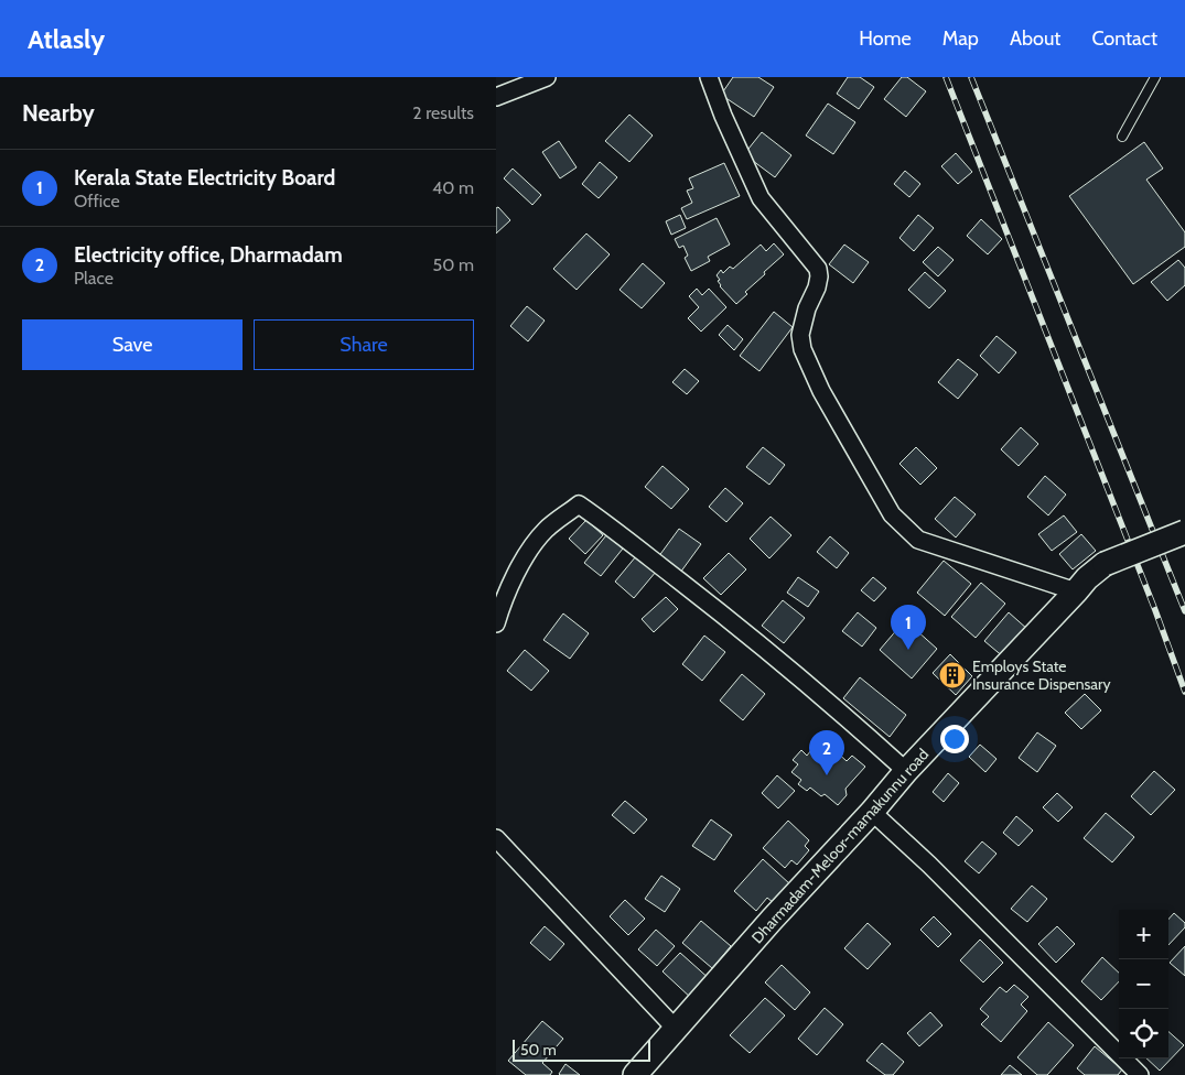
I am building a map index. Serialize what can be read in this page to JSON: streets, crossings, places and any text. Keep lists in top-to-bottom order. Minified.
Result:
{"streets":{"main road":["Dharmadam-Meloor-mamakunnu road"]},"places":{"building":["Employs State Insurance Dispensary"]},"scale_bar":"50 m","page":{"header":"Atlasly","nav":["Home","Map","About","Contact"],"heading":["Nearby","2 results"],"list":[{"mark":"1","name":"Kerala State Electricity Board","note":"Office","value":"40 m"},{"mark":"2","name":"Electricity office, Dharmadam","note":"Place","value":"50 m"}],"buttons":["Save","Share"],"pins":["1","2"],"map_buttons":["+","−"],"scale":"50 m"}}
